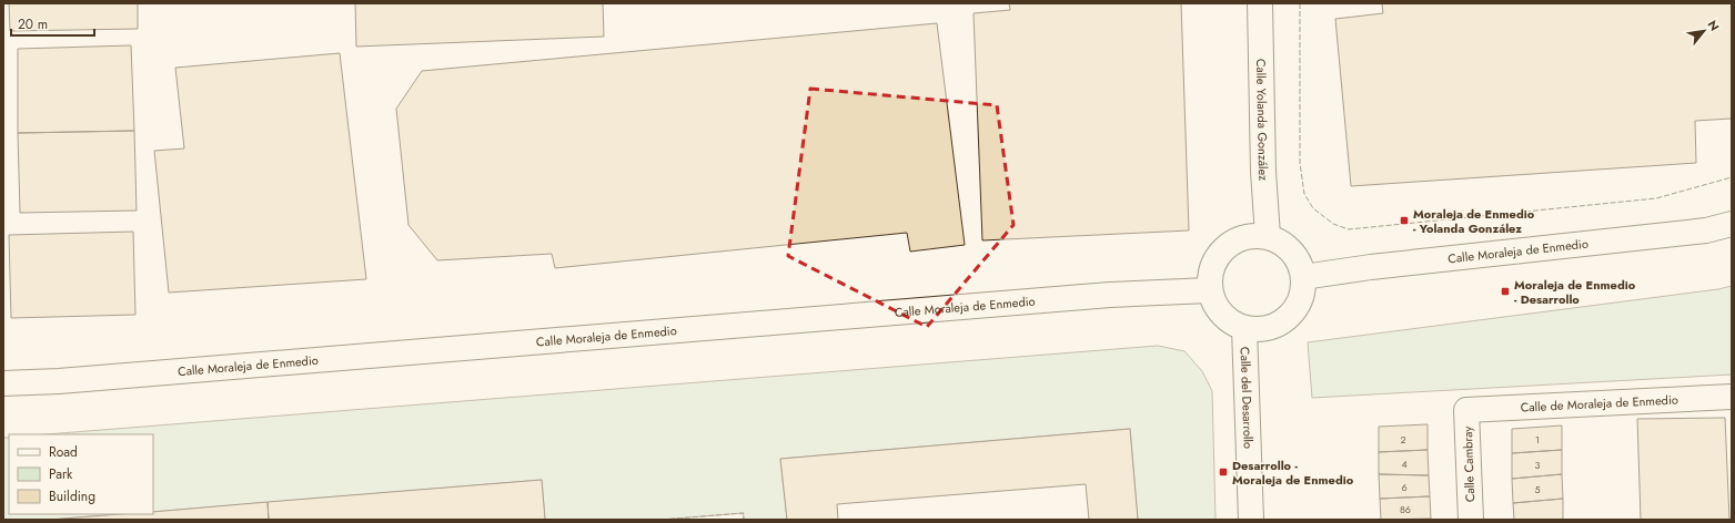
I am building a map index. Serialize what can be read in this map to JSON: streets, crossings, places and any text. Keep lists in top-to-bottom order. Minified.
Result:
{"streets":{"street":["Calle Yolanda González","Calle Moraleja de Enmedio","Calle del Desarrollo","Calle de Moraleja de Enmedio","Calle Cambray"]},"crossings":[["Calle Yolanda González","Calle Moraleja de Enmedio"],["Calle Yolanda González","Calle del Desarrollo"],["Calle Moraleja de Enmedio","Calle del Desarrollo"],["Calle de Moraleja de Enmedio","Calle Cambray"]],"places":{"transit":["Moraleja de Enmedio - Yolanda González","Moraleja de Enmedio - Desarrollo","Desarrollo - Moraleja de Enmedio"]},"house_numbers":["2","1","4","3","6","5","86"],"legend":["Road","Park","Building"],"scale_bar":"20 m","north":"top right"}
